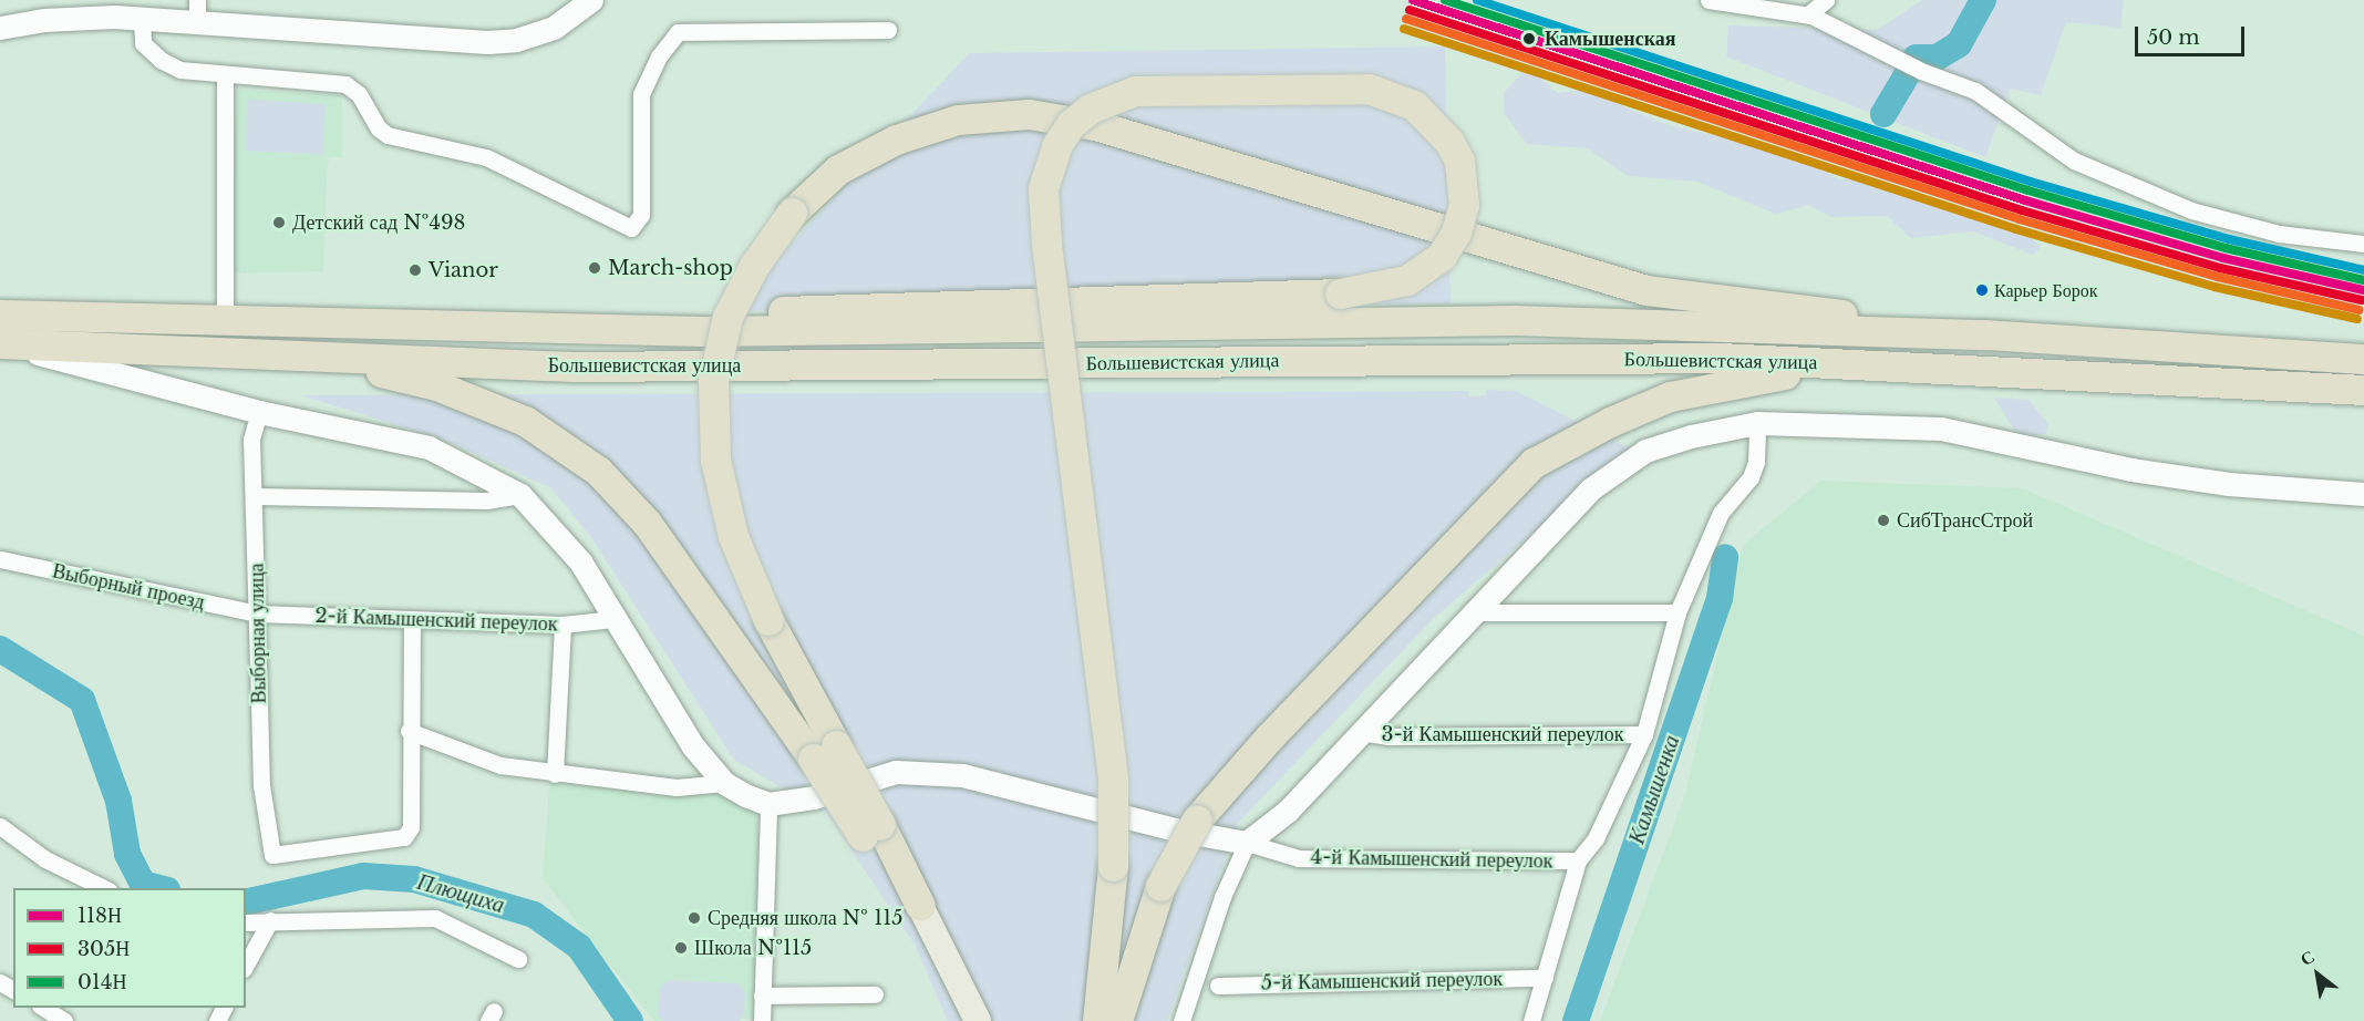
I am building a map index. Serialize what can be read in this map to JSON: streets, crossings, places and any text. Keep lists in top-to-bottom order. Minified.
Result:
{"streets":{"highway":["Большевистская улица"],"street":["Выборный проезд","2-й Камышенский переулок","Выборная улица","3-й Камышенский переулок","4-й Камышенский переулок","5-й Камышенский переулок"]},"crossings":[["Выборный проезд","2-й Камышенский переулок"],["Выборный проезд","Выборная улица"],["2-й Камышенский переулок","Выборная улица"]],"water":["Камышенка","Плющиха"],"places":["Камышенская","Детский сад №498","March-shop","Vianor","Карьер Борок","СибТрансСтрой","Средняя школа № 115","Школа №115"],"lines":["transit line 118Н","transit line 014Н","transit line 305Н"],"legend":["118Н","305Н","014Н"],"scale_bar":"50 m","north":"top left"}
